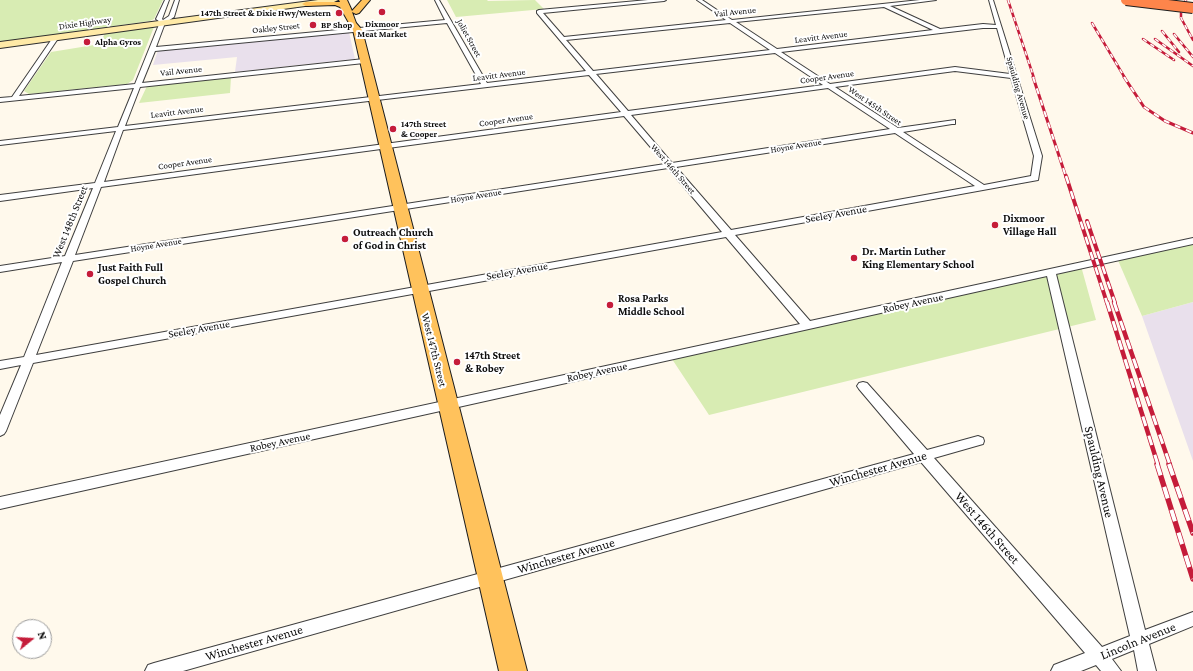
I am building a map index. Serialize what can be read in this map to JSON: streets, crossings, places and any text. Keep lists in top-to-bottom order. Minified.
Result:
{"streets":{"main road":["Dixie Highway","West 147th Street"],"street":["Vail Avenue","Oakley Street","Leavitt Avenue","Joliet Street","Cooper Avenue","Spaulding Avenue","West 145th Street","Hoyne Avenue","West 146th Street","Seeley Avenue","West 148th Street","Robey Avenue","Winchester Avenue","Lincoln Avenue"]},"crossings":[["Vail Avenue","West 145th Street"],["Vail Avenue","West 146th Street"],["Vail Avenue","West 148th Street"],["Vail Avenue","West 147th Street"],["Dixie Highway","West 148th Street"],["Oakley Street","Joliet Street"],["Oakley Street","West 148th Street"],["Oakley Street","West 147th Street"],["Leavitt Avenue","Joliet Street"],["Leavitt Avenue","Spaulding Avenue"],["Leavitt Avenue","West 145th Street"],["Leavitt Avenue","West 146th Street"],["Leavitt Avenue","West 148th Street"],["Leavitt Avenue","West 147th Street"],["Cooper Avenue","Spaulding Avenue"],["Cooper Avenue","West 145th Street"],["Cooper Avenue","West 146th Street"],["Cooper Avenue","West 148th Street"],["Cooper Avenue","West 147th Street"],["Spaulding Avenue","Seeley Avenue"],["Spaulding Avenue","Robey Avenue"],["Spaulding Avenue","Lincoln Avenue"],["West 145th Street","Hoyne Avenue"],["West 145th Street","Seeley Avenue"],["Hoyne Avenue","West 146th Street"],["Hoyne Avenue","West 148th Street"],["Hoyne Avenue","West 147th Street"],["West 146th Street","Seeley Avenue"],["West 146th Street","Robey Avenue"],["West 146th Street","Winchester Avenue"],["West 146th Street","Lincoln Avenue"],["Seeley Avenue","West 148th Street"],["Seeley Avenue","West 147th Street"],["Robey Avenue","West 147th Street"],["West 147th Street","Winchester Avenue"]],"places":["Dixmoor Meat Market","147th Street & Dixie Hwy/Western","BP Shop","Alpha Gyros","147th Street & Cooper","Dixmoor Village Hall","Outreach Church of God in Christ","Dr. Martin Luther King Elementary School","Just Faith Full Gospel Church","Rosa Parks Middle School","147th Street & Robey"],"north":"right"}
